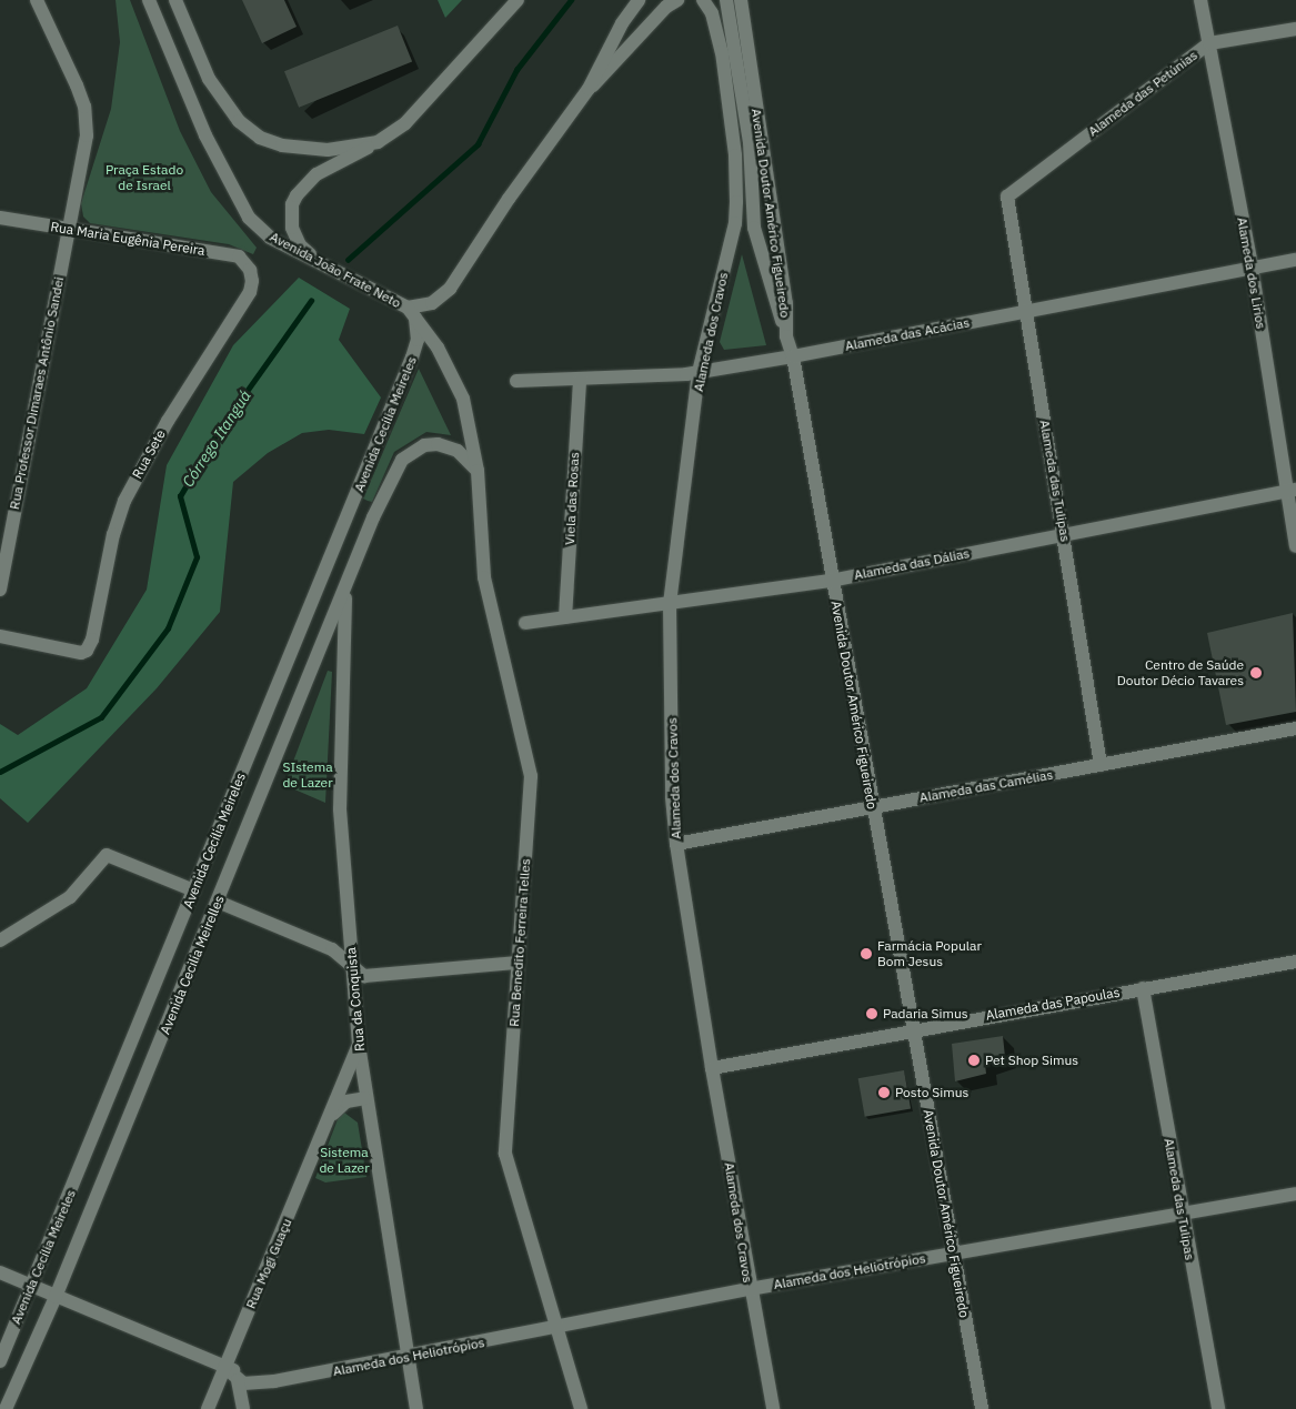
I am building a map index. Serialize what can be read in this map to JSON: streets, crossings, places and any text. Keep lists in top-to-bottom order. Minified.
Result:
{"streets":{"street":["Alameda das Petúnias","Avenida Doutor Américo Figueiredo","Rua Maria Eugênia Pereira","Avenida João Frate Neto","Alameda dos Lirios","Alameda dos Cravos","Alameda das Acácias","Rua Professor Dimaraes Antônio Sandei","Avenida Cecília Meireles","Rua Sete","Alameda das Tulipas","Viela das Rosas","Alameda das Dálias","Alameda das Camélias","Rua Benedito Ferreira Telles","Avenida Cecilia Meirelles","Rua da Conquista","Alameda das Papoulas","Rua Mogi Guaçu","Alameda dos Heliotrópios"]},"crossings":[["Alameda das Petúnias","Alameda dos Lirios"],["Alameda das Petúnias","Alameda das Tulipas"],["Avenida Doutor Américo Figueiredo","Alameda das Acácias"],["Avenida Doutor Américo Figueiredo","Alameda das Dálias"],["Avenida Doutor Américo Figueiredo","Alameda das Camélias"],["Avenida Doutor Américo Figueiredo","Alameda das Papoulas"],["Avenida Doutor Américo Figueiredo","Alameda dos Heliotrópios"],["Rua Maria Eugênia Pereira","Rua Professor Dimaraes Antônio Sandei"],["Rua Maria Eugênia Pereira","Rua Sete"],["Avenida João Frate Neto","Avenida Cecília Meireles"],["Avenida João Frate Neto","Rua Benedito Ferreira Telles"],["Alameda dos Lirios","Alameda das Acácias"],["Alameda dos Lirios","Alameda das Dálias"],["Alameda dos Cravos","Alameda das Acácias"],["Alameda dos Cravos","Alameda das Dálias"],["Alameda dos Cravos","Alameda das Camélias"],["Alameda dos Cravos","Alameda das Papoulas"],["Alameda dos Cravos","Alameda dos Heliotrópios"],["Alameda das Acácias","Alameda das Tulipas"],["Alameda das Acácias","Viela das Rosas"],["Avenida Cecília Meireles","Rua Benedito Ferreira Telles"],["Avenida Cecília Meireles","Alameda dos Heliotrópios"],["Alameda das Tulipas","Alameda das Dálias"],["Alameda das Tulipas","Alameda das Camélias"],["Alameda das Tulipas","Alameda das Papoulas"],["Alameda das Tulipas","Alameda dos Heliotrópios"],["Viela das Rosas","Alameda das Dálias"],["Rua Benedito Ferreira Telles","Avenida Cecilia Meirelles"],["Rua Benedito Ferreira Telles","Alameda dos Heliotrópios"],["Avenida Cecilia Meirelles","Rua da Conquista"],["Avenida Cecilia Meirelles","Alameda dos Heliotrópios"],["Rua da Conquista","Rua Mogi Guaçu"],["Rua da Conquista","Alameda dos Heliotrópios"],["Rua Mogi Guaçu","Alameda dos Heliotrópios"]],"water":["Córrego Itanguá"],"parks":["Praça Estado de Israel","SIstema de Lazer","Sistema de Lazer"],"places":["Centro de Saúde Doutor Décio Tavares","Farmácia Popular Bom Jesus","Padaria Simus","Pet Shop Simus","Posto Simus"]}
